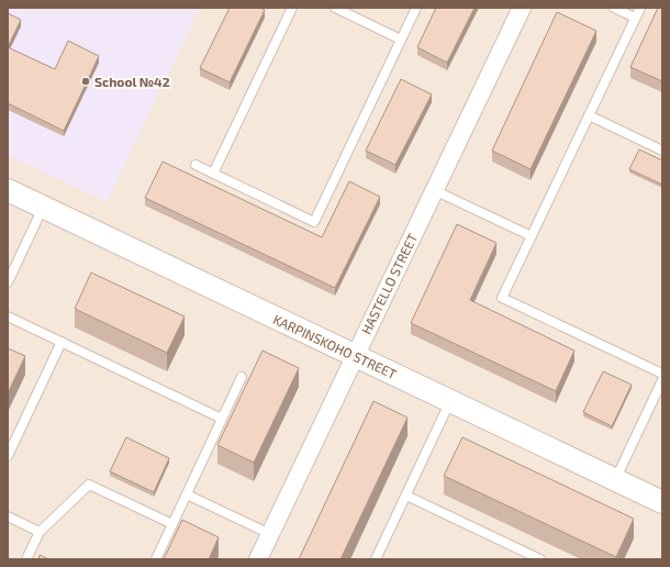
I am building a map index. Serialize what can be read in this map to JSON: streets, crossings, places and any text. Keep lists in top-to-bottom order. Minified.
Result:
{"streets":{"street":["HASTELLO STREET","KARPINSKOHO STREET"]},"crossings":[["HASTELLO STREET","KARPINSKOHO STREET"]],"places":["School №42"]}
